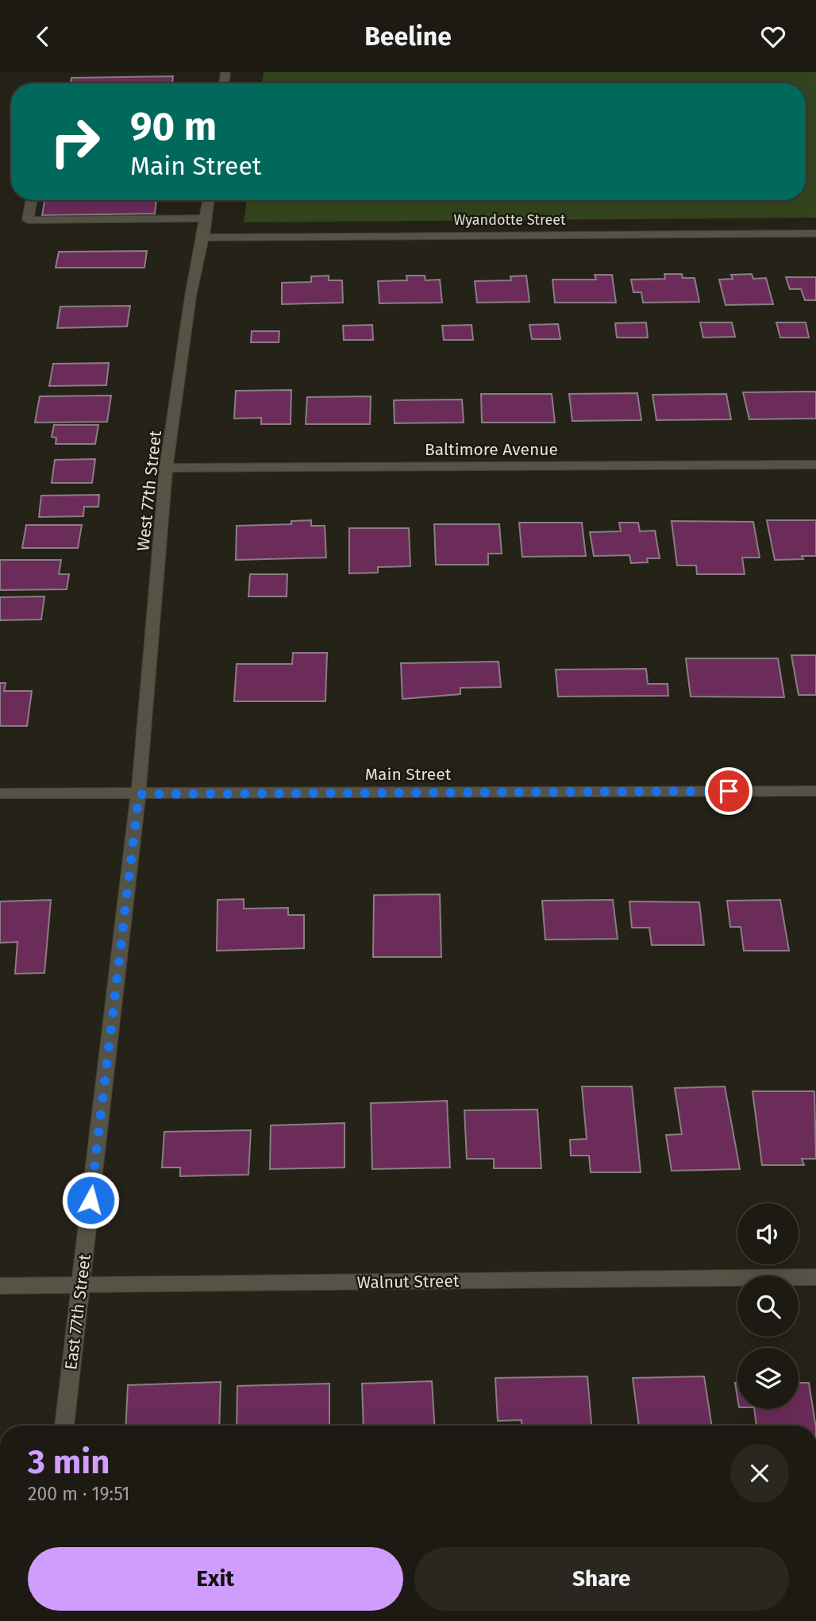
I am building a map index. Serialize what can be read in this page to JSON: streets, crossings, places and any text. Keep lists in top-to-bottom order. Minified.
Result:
{"streets":{"street":["Wyandotte Street","Baltimore Avenue","West 77th Street","Main Street","Walnut Street","East 77th Street"]},"crossings":[["Wyandotte Street","West 77th Street"],["Baltimore Avenue","West 77th Street"],["West 77th Street","Main Street"],["West 77th Street","East 77th Street"],["Main Street","East 77th Street"],["Walnut Street","East 77th Street"]],"page":{"header":"Beeline","turn":["90 m","Main Street"],"heading":["3 min","200 m · 19:51"],"buttons":["Exit","Share"]}}
